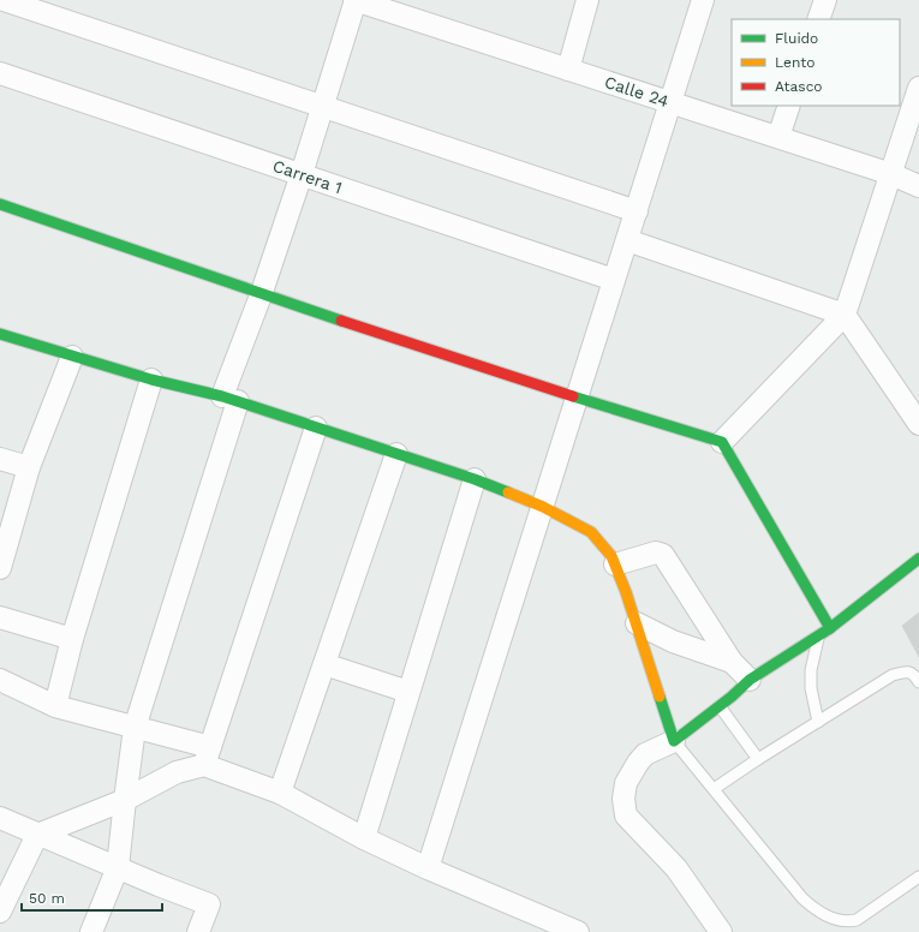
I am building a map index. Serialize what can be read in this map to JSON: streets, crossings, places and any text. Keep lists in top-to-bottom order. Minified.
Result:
{"streets":{"street":["Calle 24","Carrera 1"]},"legend":["Fluido","Lento","Atasco"],"scale_bar":"50 m"}
